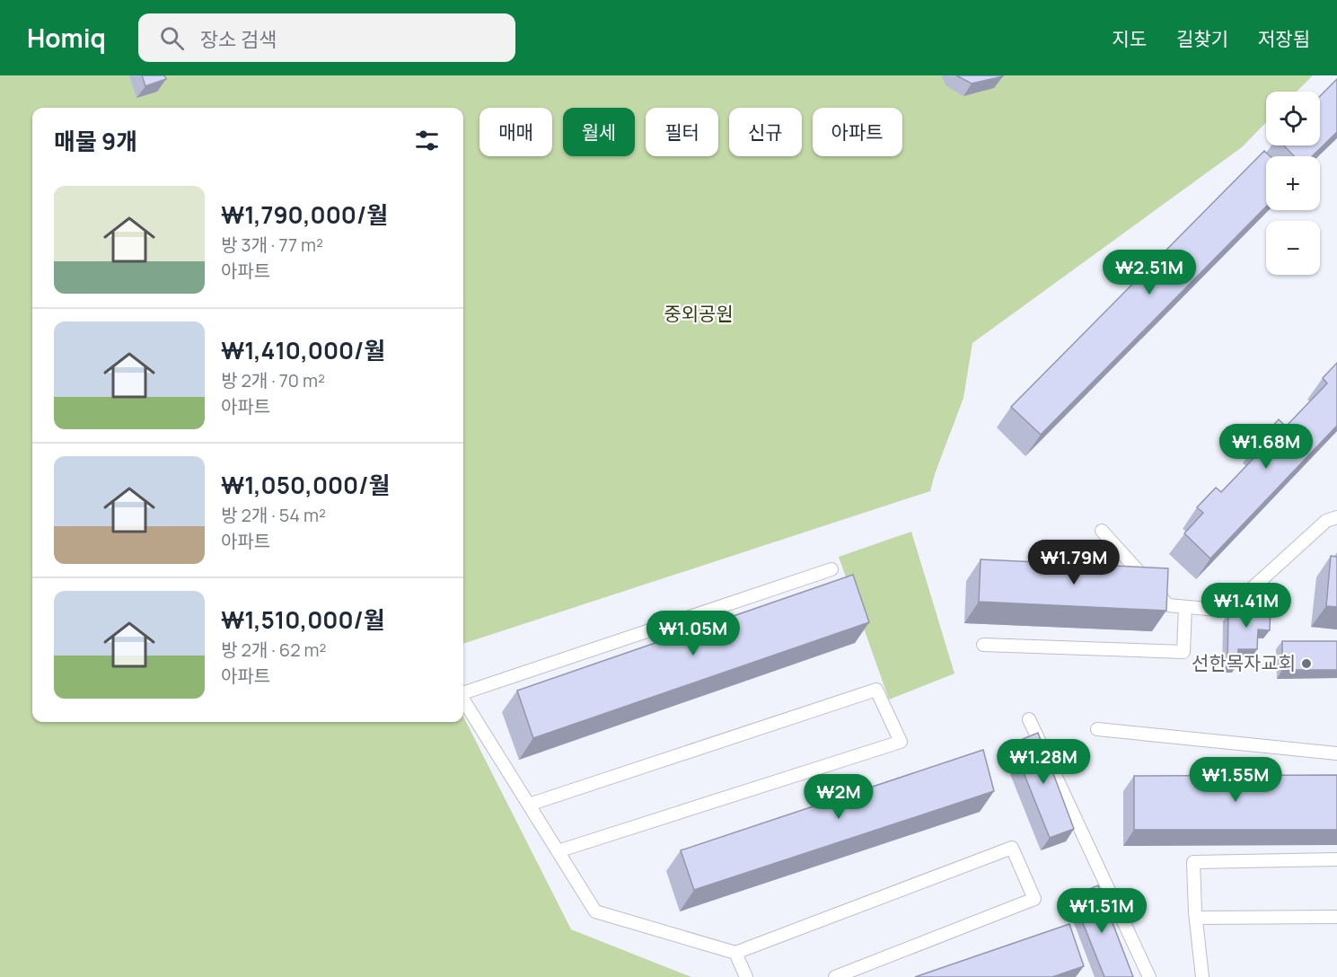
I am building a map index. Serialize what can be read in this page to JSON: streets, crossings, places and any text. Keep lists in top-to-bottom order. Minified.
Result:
{"parks":["중외공원"],"places":["선한목자교회"],"page":{"header":"Homiq","search":"장소 검색","nav":["지도","길찾기","저장됨"],"map_buttons":["+","−"],"chip":["매매","월세","필터","신규","아파트"],"heading":"매물 9개","list":[{"name":"₩1,790,000/월","note":"방 3개 · 77 m² · 아파트"},{"name":"₩1,410,000/월","note":"방 2개 · 70 m² · 아파트"},{"name":"₩1,050,000/월","note":"방 2개 · 54 m² · 아파트"},{"name":"₩1,510,000/월","note":"방 2개 · 62 m² · 아파트"}],"price":["₩2.51M","₩1.68M","₩1.79M","₩1.41M","₩1.05M","₩1.28M","₩1.55M","₩2M","₩1.51M"]}}
